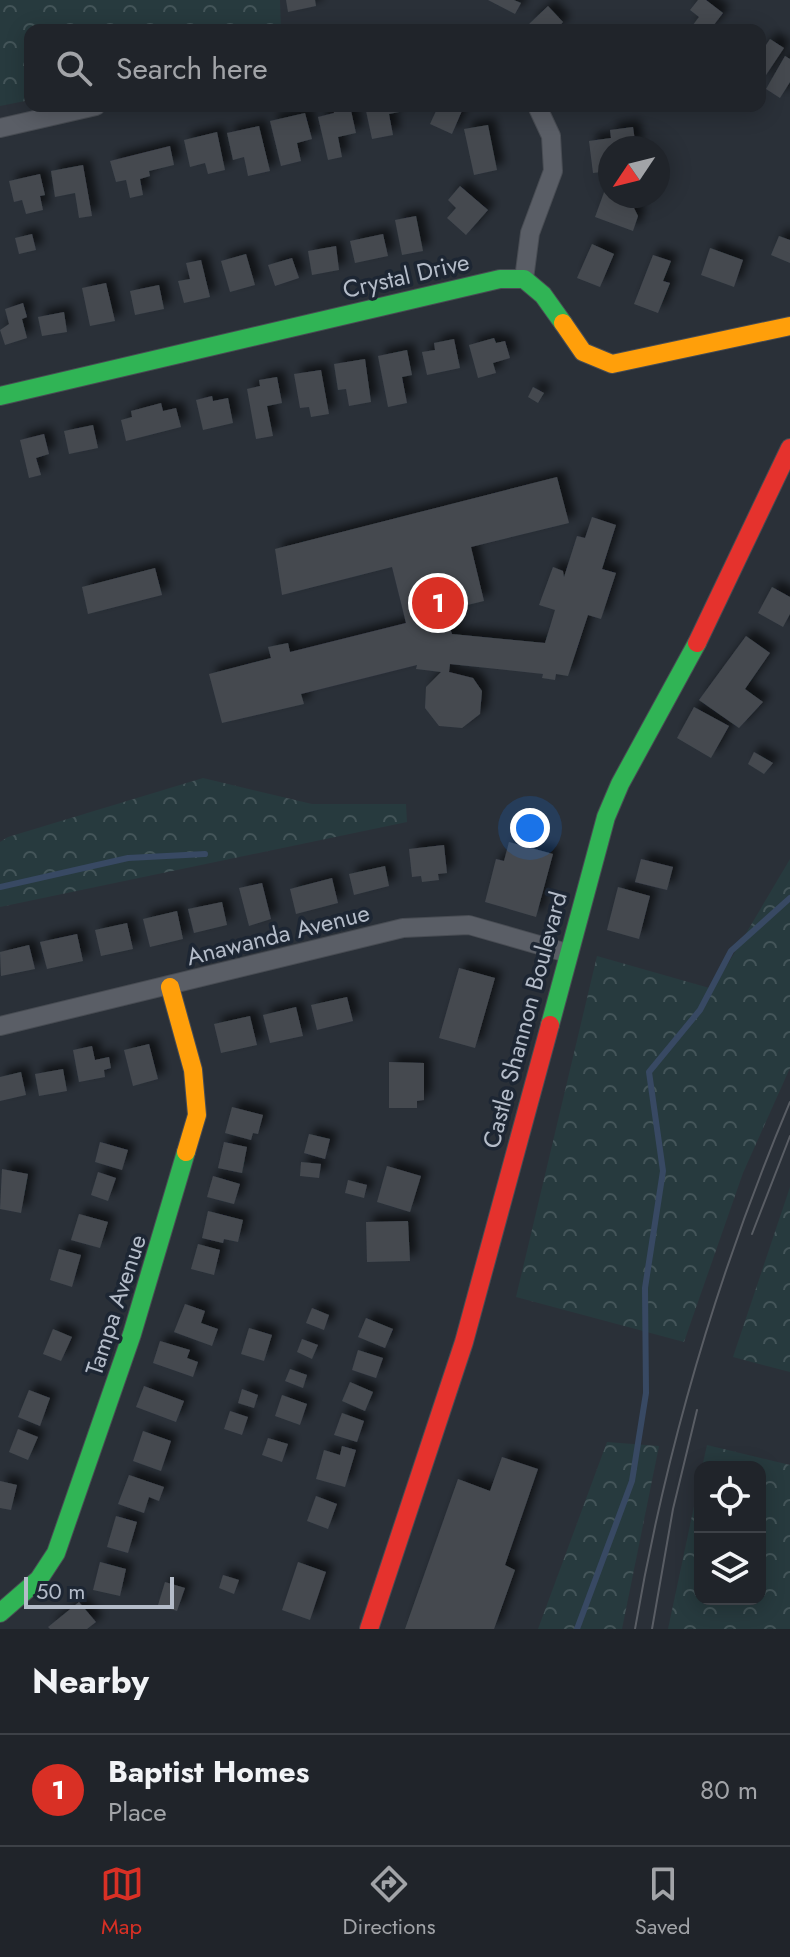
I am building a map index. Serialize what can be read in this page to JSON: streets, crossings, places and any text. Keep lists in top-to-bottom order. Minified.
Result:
{"streets":{"street":["Crystal Drive","Anawanda Avenue","Castle Shannon Boulevard","Tampa Avenue"]},"crossings":[["Anawanda Avenue","Castle Shannon Boulevard"],["Anawanda Avenue","Tampa Avenue"]],"scale_bar":"50 m","north":"bottom left","page":{"search":"Search here","pins":"1","scale":"50 m","heading":"Nearby","list":[{"mark":"1","name":"Baptist Homes","note":"Place","value":"80 m"}],"nav":["Map","Directions","Saved"]}}
